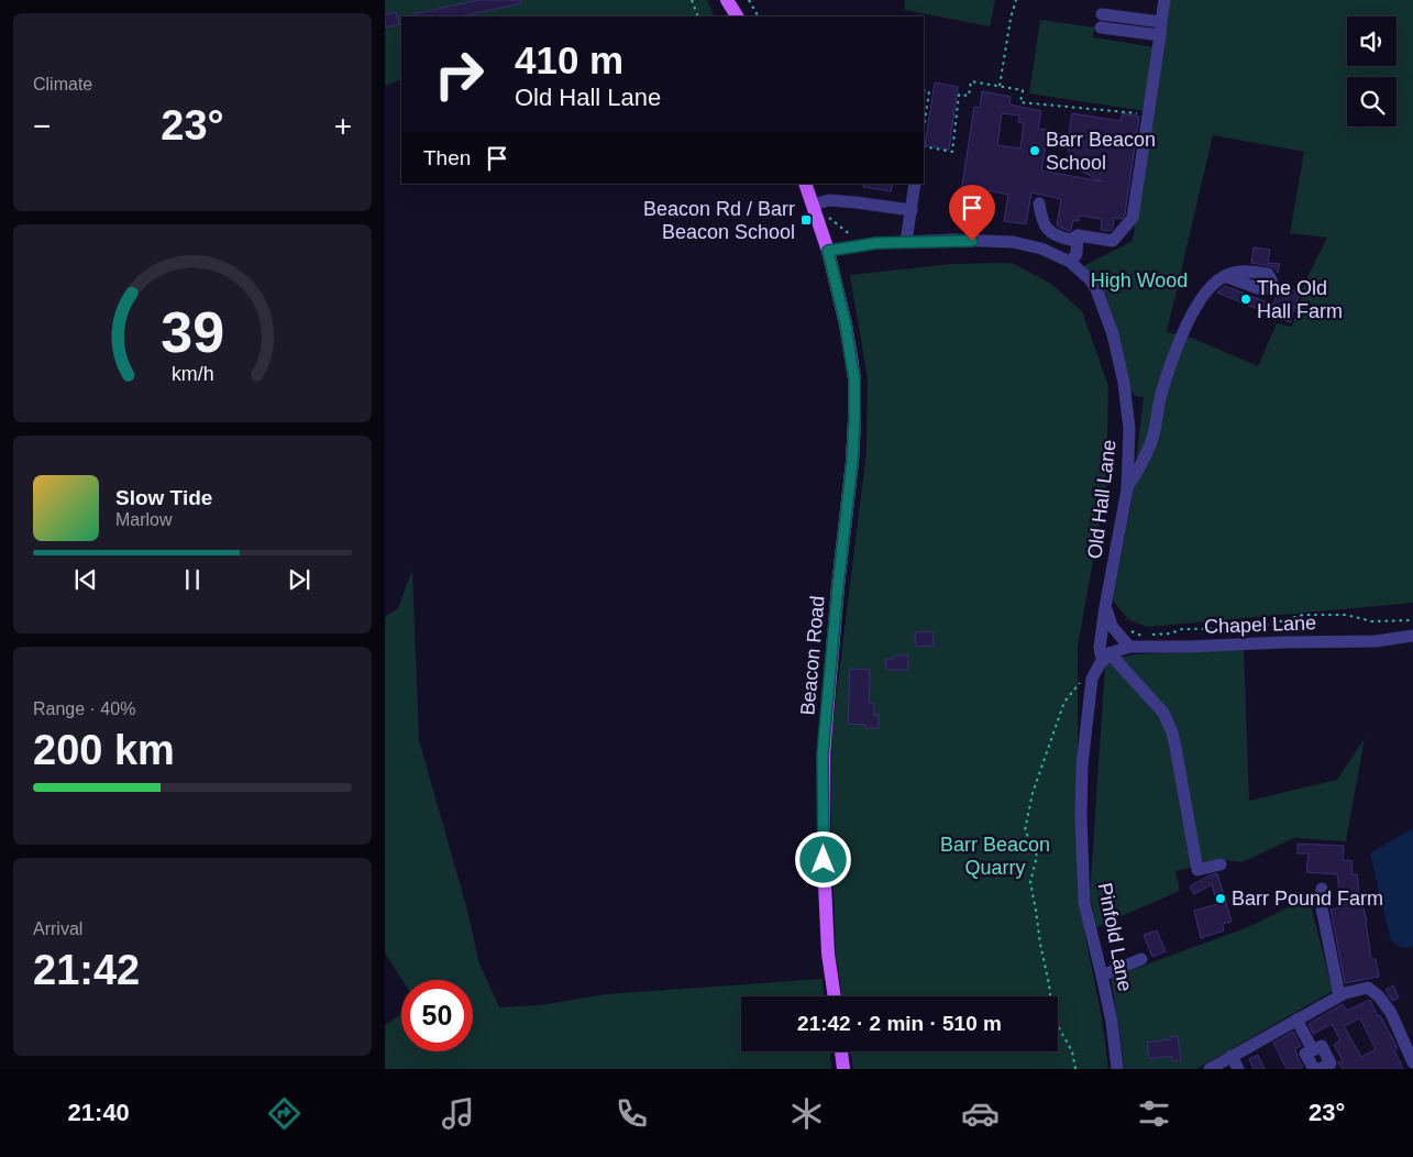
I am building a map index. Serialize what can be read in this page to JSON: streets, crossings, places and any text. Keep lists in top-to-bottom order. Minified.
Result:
{"streets":{"main road":["Beacon Road"],"street":["Old Hall Lane","Chapel Lane","Pinfold Lane"]},"crossings":[["Old Hall Lane","Chapel Lane"],["Old Hall Lane","Beacon Road"],["Old Hall Lane","Pinfold Lane"],["Chapel Lane","Pinfold Lane"]],"parks":["High Wood","Barr Beacon Quarry"],"places":{"other":["Barr Beacon School","The Old Hall Farm","Barr Pound Farm"],"transit":["Beacon Rd / Barr Beacon School"]},"page":{"tile":["Climate",["Range · 40%","200 km"],["Arrival","21:42"]],"turn":["410 m","Old Hall Lane"],"heat":["−","23°","+"],"then":"Then","song":["Slow Tide","Marlow"],"limit":"50","trip":"21:42 · 2 min · 510 m","tabs":["21:40","23°"],"gauge":["39","km/h"]}}
